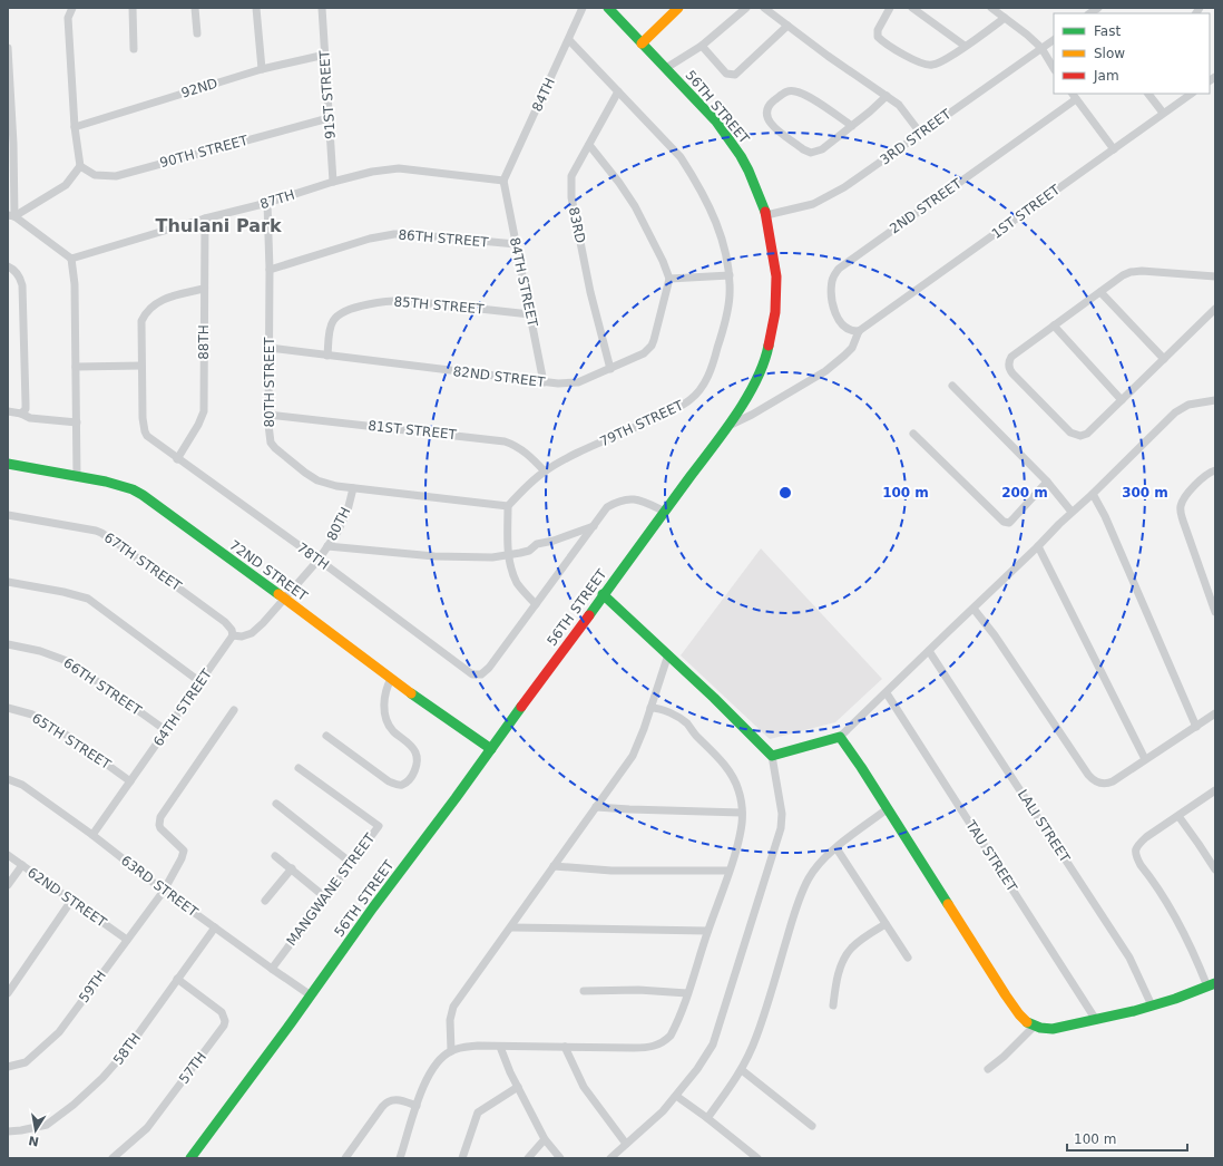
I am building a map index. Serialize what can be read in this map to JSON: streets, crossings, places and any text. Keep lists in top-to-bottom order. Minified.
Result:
{"streets":{"street":["92ND","91ST STREET","84TH","56TH STREET","3RD STREET","90TH STREET","87TH","2ND STREET","1ST STREET","83RD","86TH STREET","84TH STREET","85TH STREET","88TH","82ND STREET","80TH STREET","79TH STREET","81ST STREET","80TH","78TH","67TH STREET","72ND STREET","66TH STREET","64TH STREET","65TH STREET","LALI STREET","TAU STREET","63RD STREET","MANGWANE STREET","62ND STREET","59TH","58TH","57TH"]},"crossings":[["92ND","91ST STREET"],["91ST STREET","90TH STREET"],["91ST STREET","87TH"],["84TH","87TH"],["84TH","84TH STREET"],["84TH","79TH STREET"],["56TH STREET","3RD STREET"],["56TH STREET","78TH"],["56TH STREET","72ND STREET"],["56TH STREET","63RD STREET"],["87TH","84TH STREET"],["87TH","88TH"],["87TH","80TH STREET"],["2ND STREET","1ST STREET"],["83RD","82ND STREET"],["83RD","79TH STREET"],["86TH STREET","84TH STREET"],["86TH STREET","80TH STREET"],["84TH STREET","85TH STREET"],["84TH STREET","82ND STREET"],["85TH STREET","82ND STREET"],["88TH","78TH"],["82ND STREET","80TH STREET"],["80TH STREET","79TH STREET"],["80TH STREET","81ST STREET"],["80TH STREET","80TH"],["79TH STREET","81ST STREET"],["80TH","78TH"],["80TH","72ND STREET"],["67TH STREET","64TH STREET"],["66TH STREET","64TH STREET"],["64TH STREET","65TH STREET"],["64TH STREET","63RD STREET"],["63RD STREET","MANGWANE STREET"],["63RD STREET","59TH"],["63RD STREET","58TH"],["62ND STREET","59TH"],["58TH","57TH"]],"districts":["Thulani Park"],"legend":["Fast","Slow","Jam"],"scale_bar":"100 m","north":"bottom","rings":["100 m","200 m","300 m"]}
